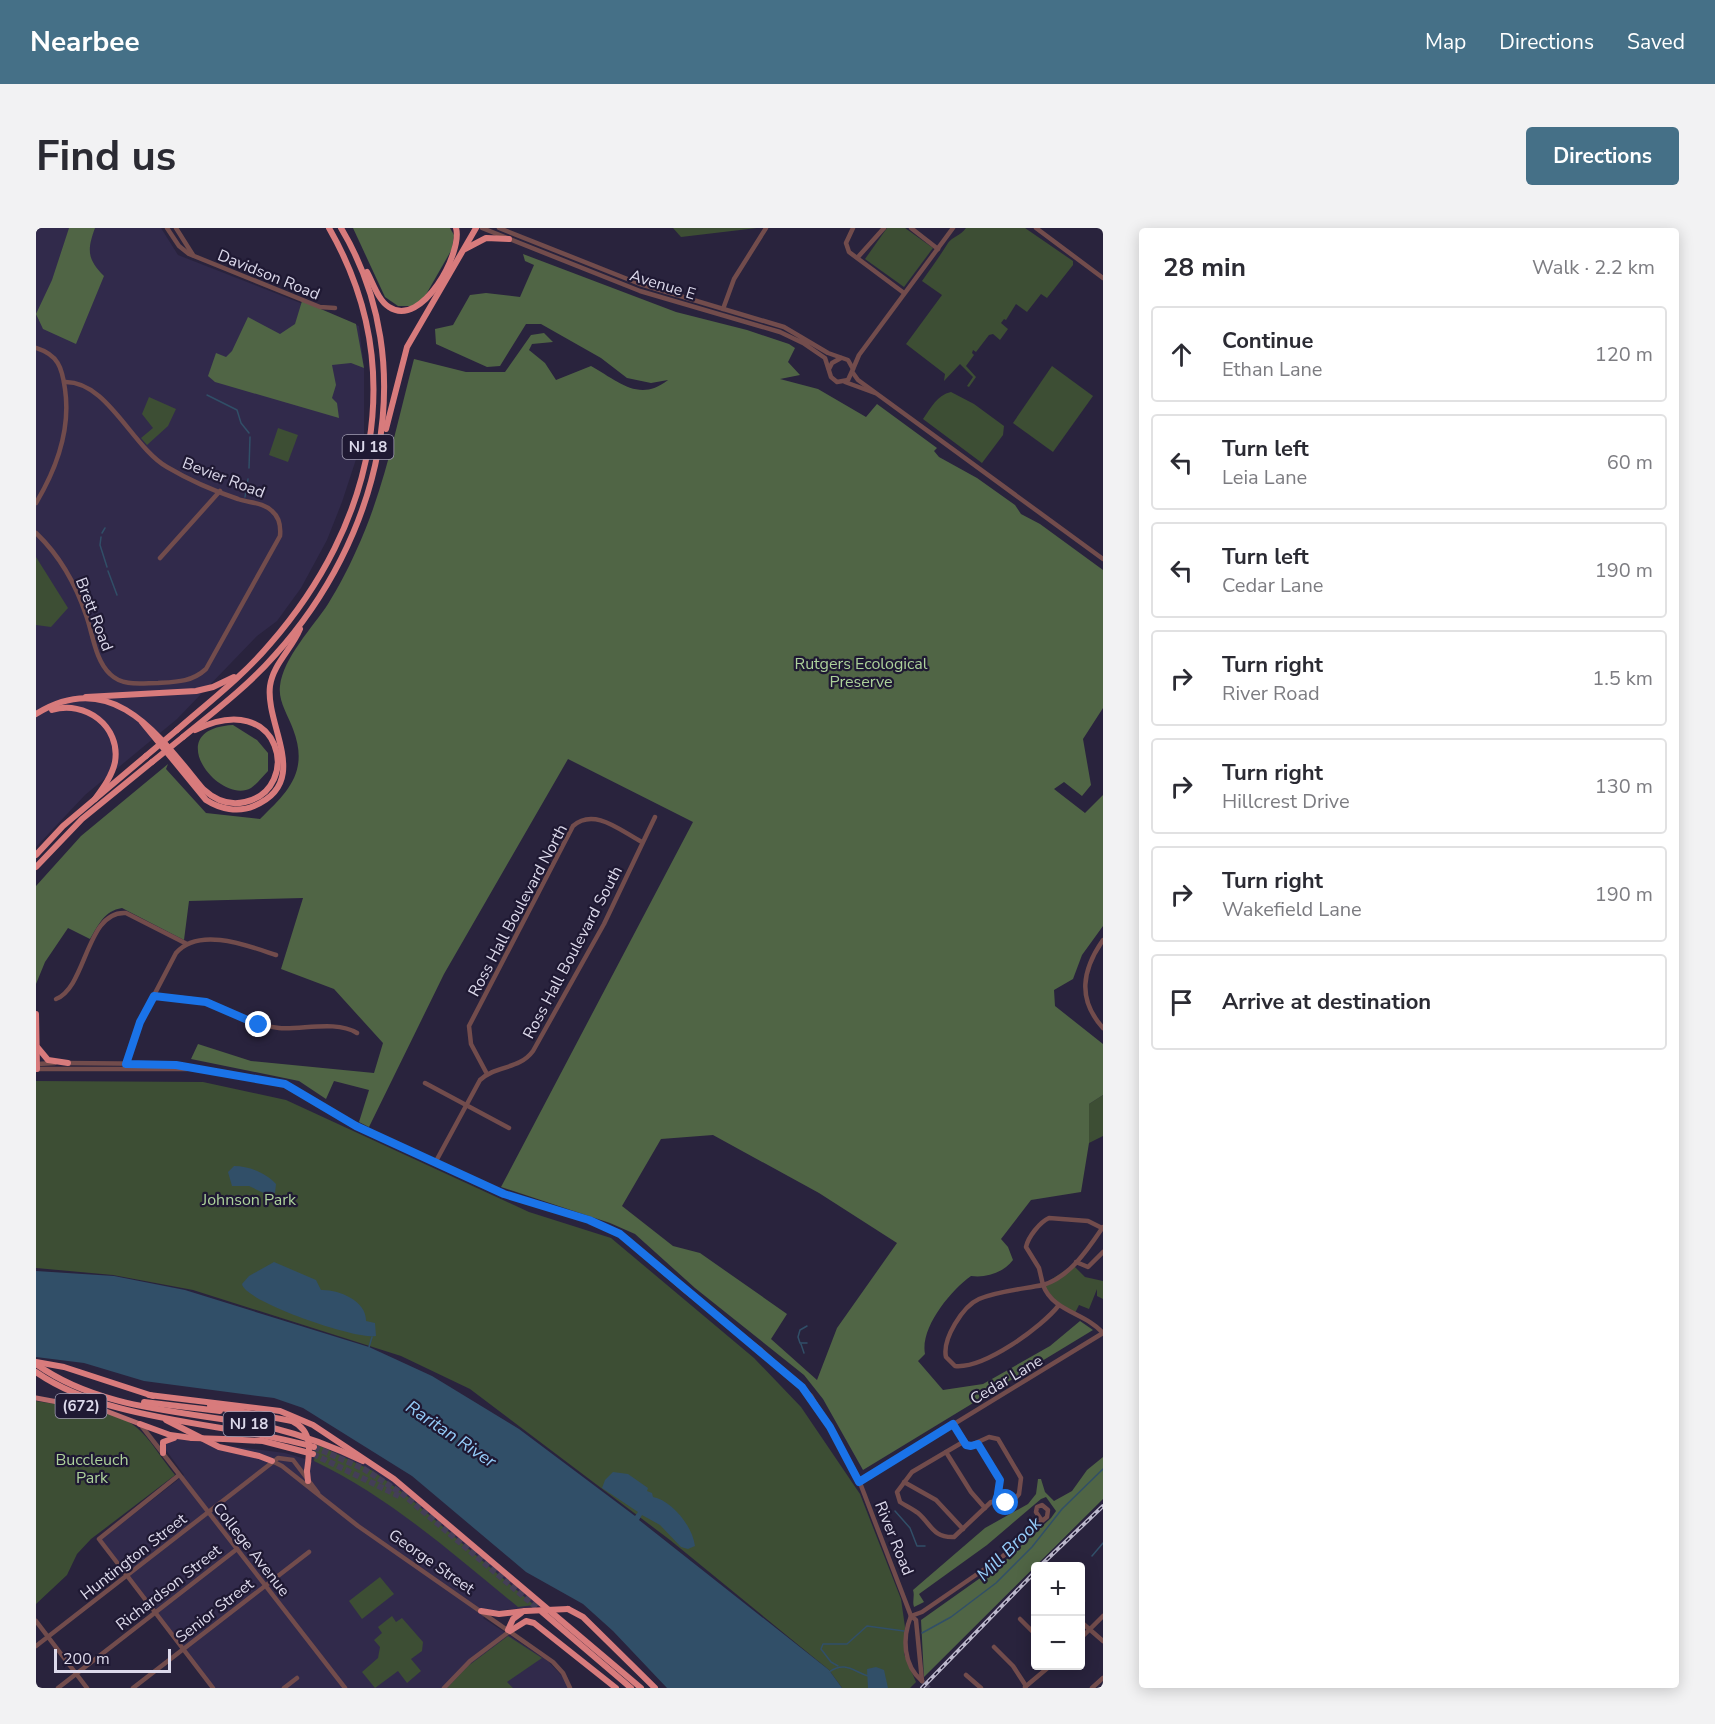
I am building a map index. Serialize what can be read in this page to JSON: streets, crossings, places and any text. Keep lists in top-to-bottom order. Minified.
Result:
{"streets":{"highway":["NJ 18"],"main road":["(672)"],"street":["Davidson Road","Avenue E","Bevier Road","Brett Road","Ross Hall Boulevard North","Ross Hall Boulevard South","Cedar Lane","River Road","College Avenue","Huntington Street","George Street","Richardson Street","Senior Street"]},"crossings":[["Bevier Road","Brett Road"],["Ross Hall Boulevard North","Ross Hall Boulevard South"],["Cedar Lane","River Road"],["(672)","College Avenue"],["College Avenue","Huntington Street"],["College Avenue","Richardson Street"],["College Avenue","Senior Street"],["Huntington Street","George Street"]],"water":["Raritan River","Mill Brook"],"parks":["Rutgers Ecological Preserve","Johnson Park","Buccleuch Park"],"scale_bar":"200 m","page":{"header":"Nearbee","nav":["Map","Directions","Saved"],"buttons":"Directions","title":"Find us","heading":["28 min","Walk · 2.2 km"],"list":[["Continue","Ethan Lane","120 m"],["Turn left","Leia Lane","60 m"],["Turn left","Cedar Lane","190 m"],["Turn right","River Road","1.5 km"],["Turn right","Hillcrest Drive","130 m"],["Turn right","Wakefield Lane","190 m"],"Arrive at destination"],"map_buttons":["+","−"],"scale":"200 m"}}
